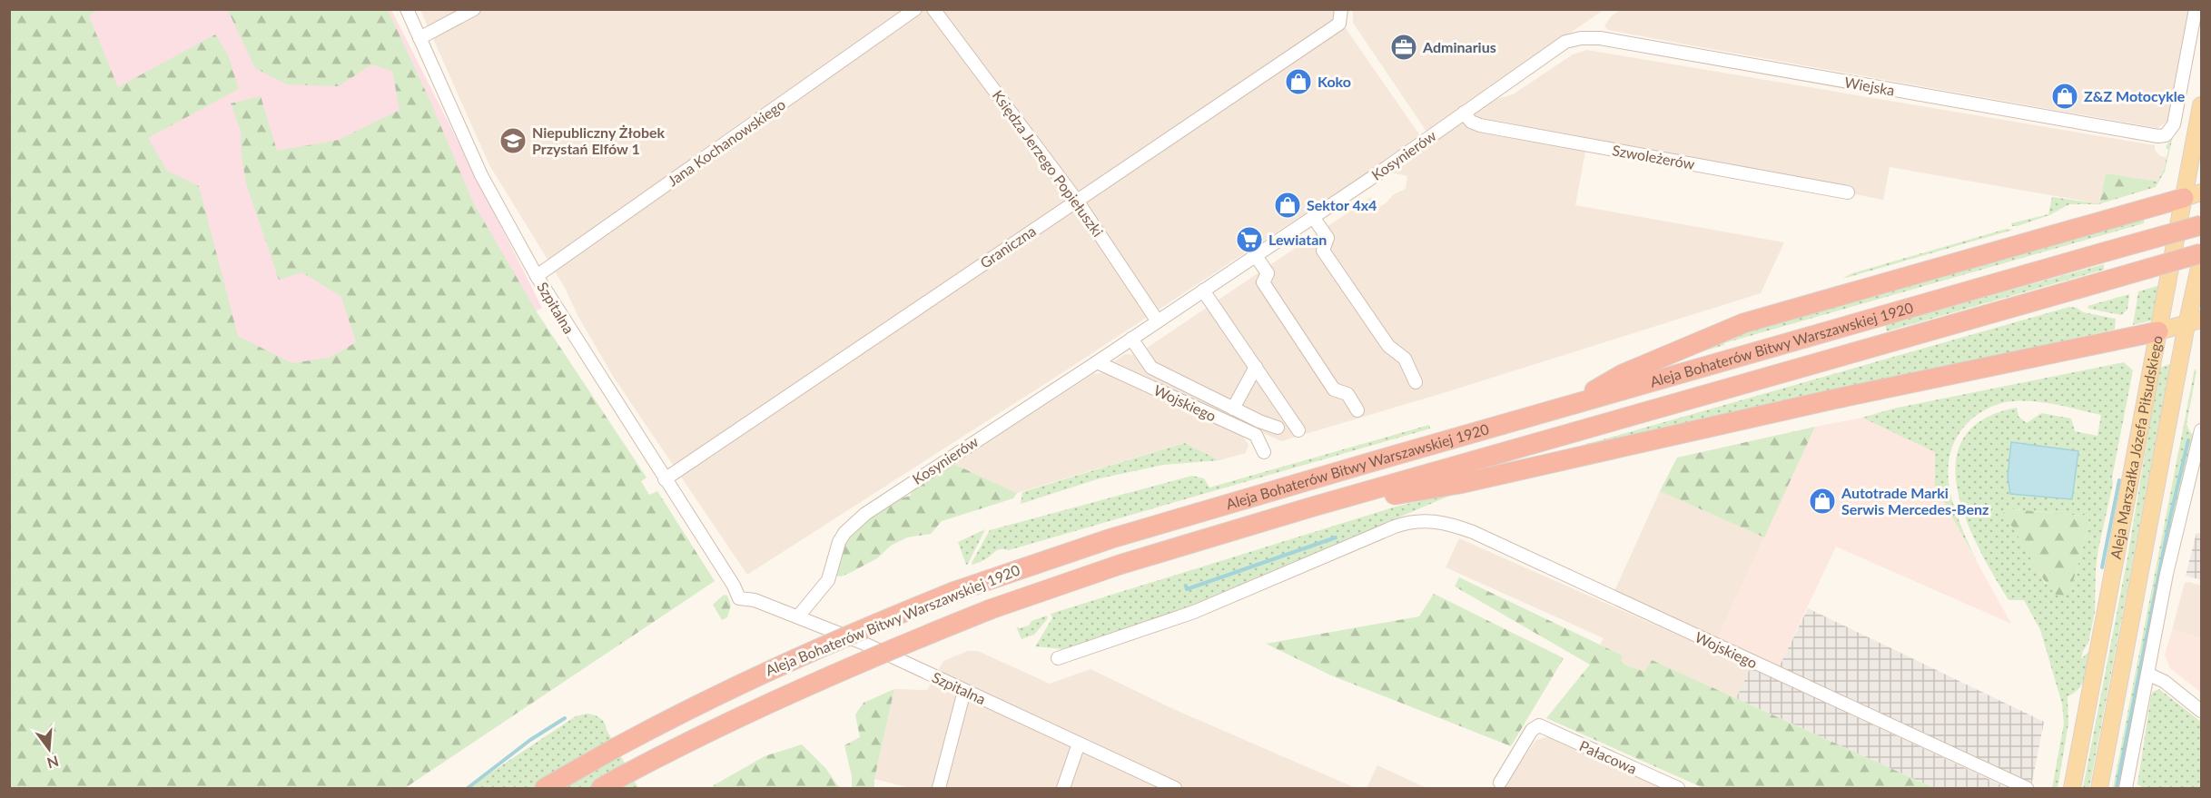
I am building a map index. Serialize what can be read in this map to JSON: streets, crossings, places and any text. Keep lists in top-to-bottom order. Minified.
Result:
{"streets":{"highway":["Aleja Bohaterów Bitwy Warszawskiej 1920"],"main road":["Aleja Marszałka Józefa Piłsudskiego"],"street":["Wiejska","Jana Kochanowskiego","Kosynierów","Szwoleżerów","Księdza Jerzego Popiełuszki","Graniczna","Szpitalna","Wojskiego","Pałacowa"]},"crossings":[["Wiejska","Kosynierów"],["Jana Kochanowskiego","Szpitalna"],["Kosynierów","Szwoleżerów"],["Kosynierów","Księdza Jerzego Popiełuszki"],["Kosynierów","Szpitalna"],["Kosynierów","Wojskiego"],["Księdza Jerzego Popiełuszki","Graniczna"],["Graniczna","Szpitalna"]],"places":{"office":["Adminarius"],"shop":["Koko","Z&Z Motocykle","Sektor 4x4","Autotrade Marki Serwis Mercedes-Benz"],"school or university":["Niepubliczny Żłobek Przystań Elfów 1"],"supermarket":["Lewiatan"]},"north":"bottom"}
